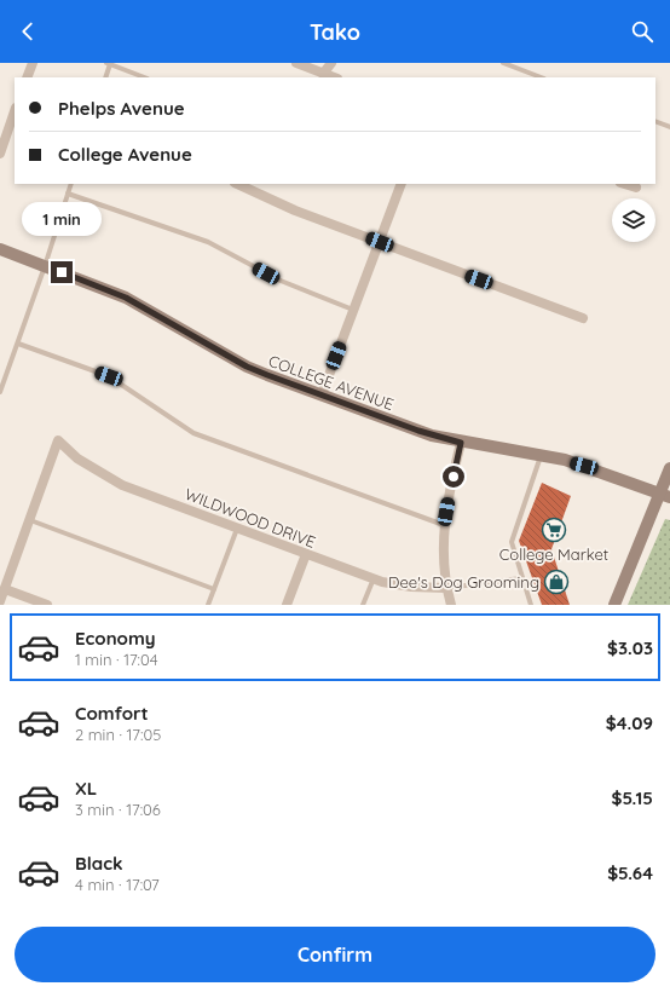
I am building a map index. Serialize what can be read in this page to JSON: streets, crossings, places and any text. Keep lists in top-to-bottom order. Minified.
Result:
{"streets":{"street":["COLLEGE AVENUE","WILDWOOD DRIVE"]},"places":{"supermarket":["College Market"],"shop":["Dee's Dog Grooming"]},"page":{"header":"Tako","banner":["Phelps Avenue","College Avenue"],"bubble":"1 min","list":[{"name":"Economy","note":"1 min · 17:04","value":"$3.03"},{"name":"Comfort","note":"2 min · 17:05","value":"$4.09"},{"name":"XL","note":"3 min · 17:06","value":"$5.15"},{"name":"Black","note":"4 min · 17:07","value":"$5.64"}],"buttons":"Confirm"}}
